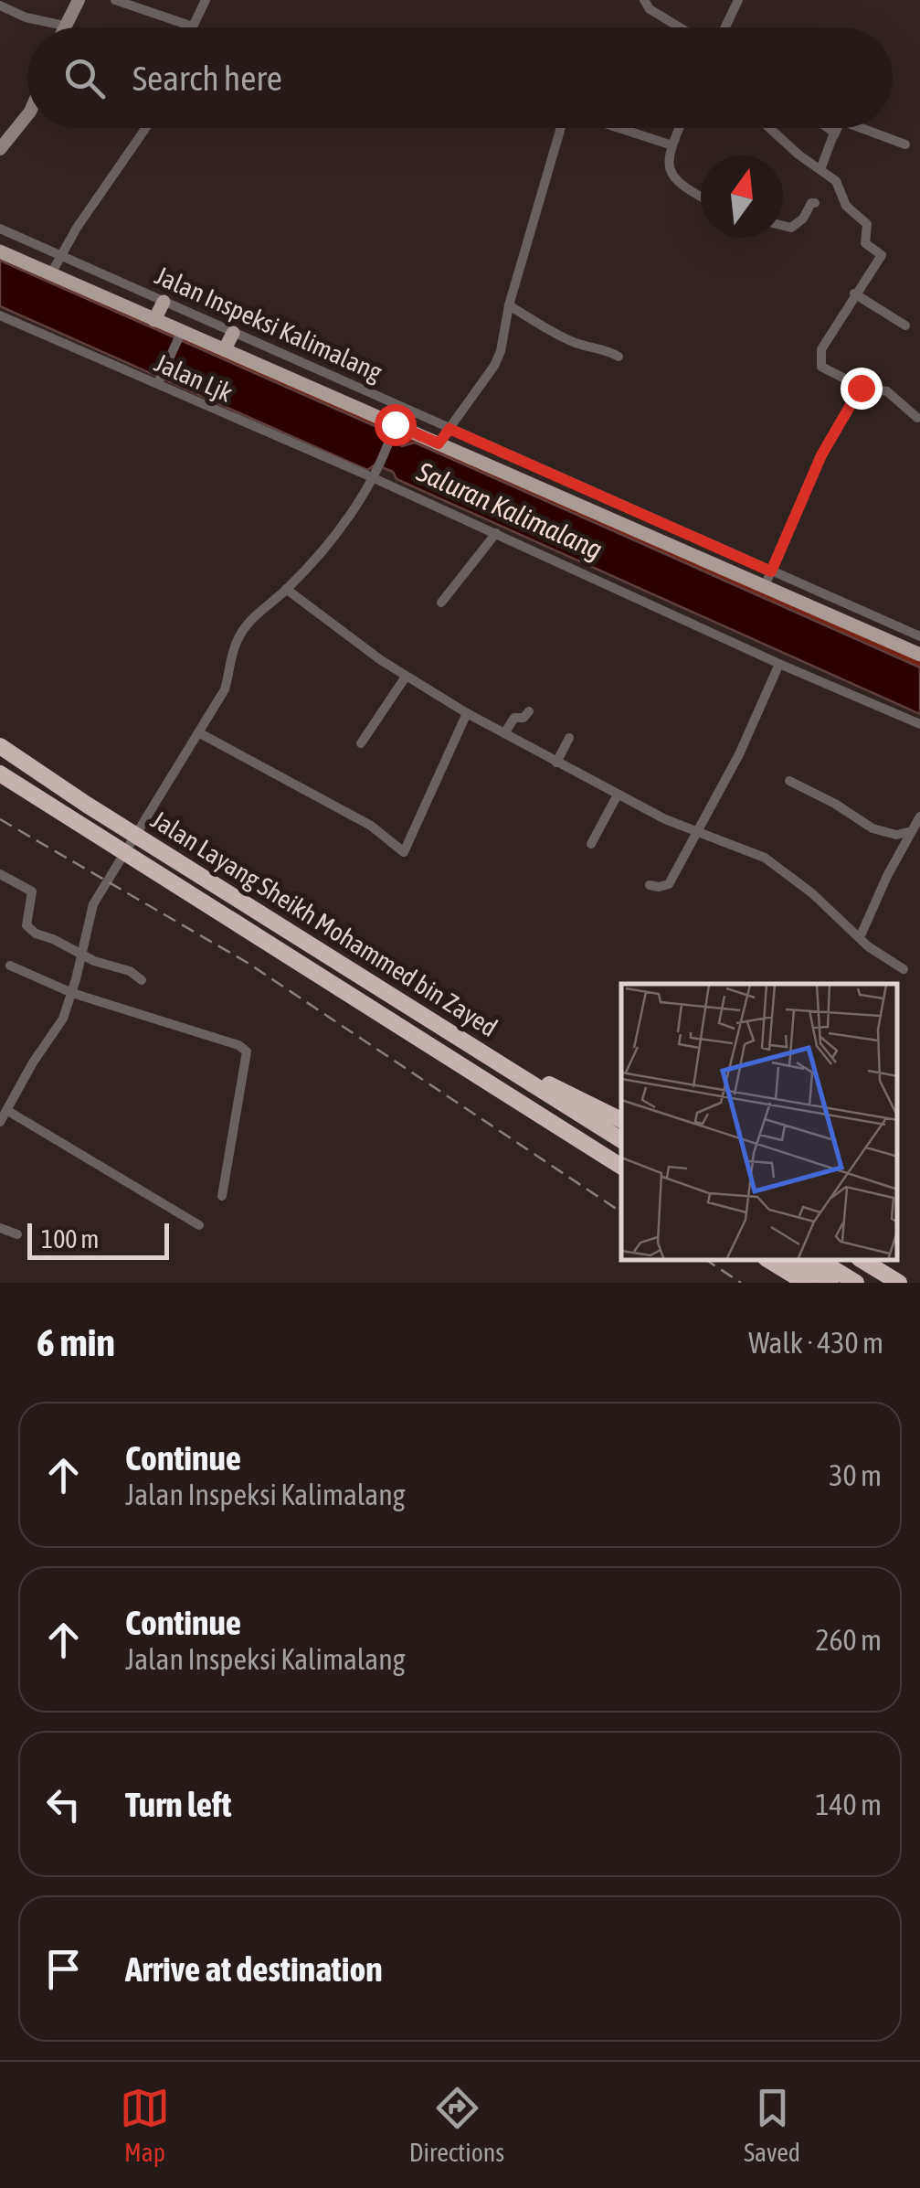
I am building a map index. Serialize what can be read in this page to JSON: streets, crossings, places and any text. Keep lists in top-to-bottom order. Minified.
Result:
{"streets":{"highway":["Jalan Layang Sheikh Mohammed bin Zayed"],"main road":["Jalan Inspeksi Kalimalang"],"street":["Jalan Ljk"]},"water":["Saluran Kalimalang"],"scale_bar":"100 m","north":"top","page":{"search":"Search here","scale":"100 m","heading":["6 min","Walk · 430 m"],"list":[["Continue","Jalan Inspeksi Kalimalang","30 m"],["Continue","Jalan Inspeksi Kalimalang","260 m"],["Turn left","140 m"],"Arrive at destination"],"nav":["Map","Directions","Saved"]}}
